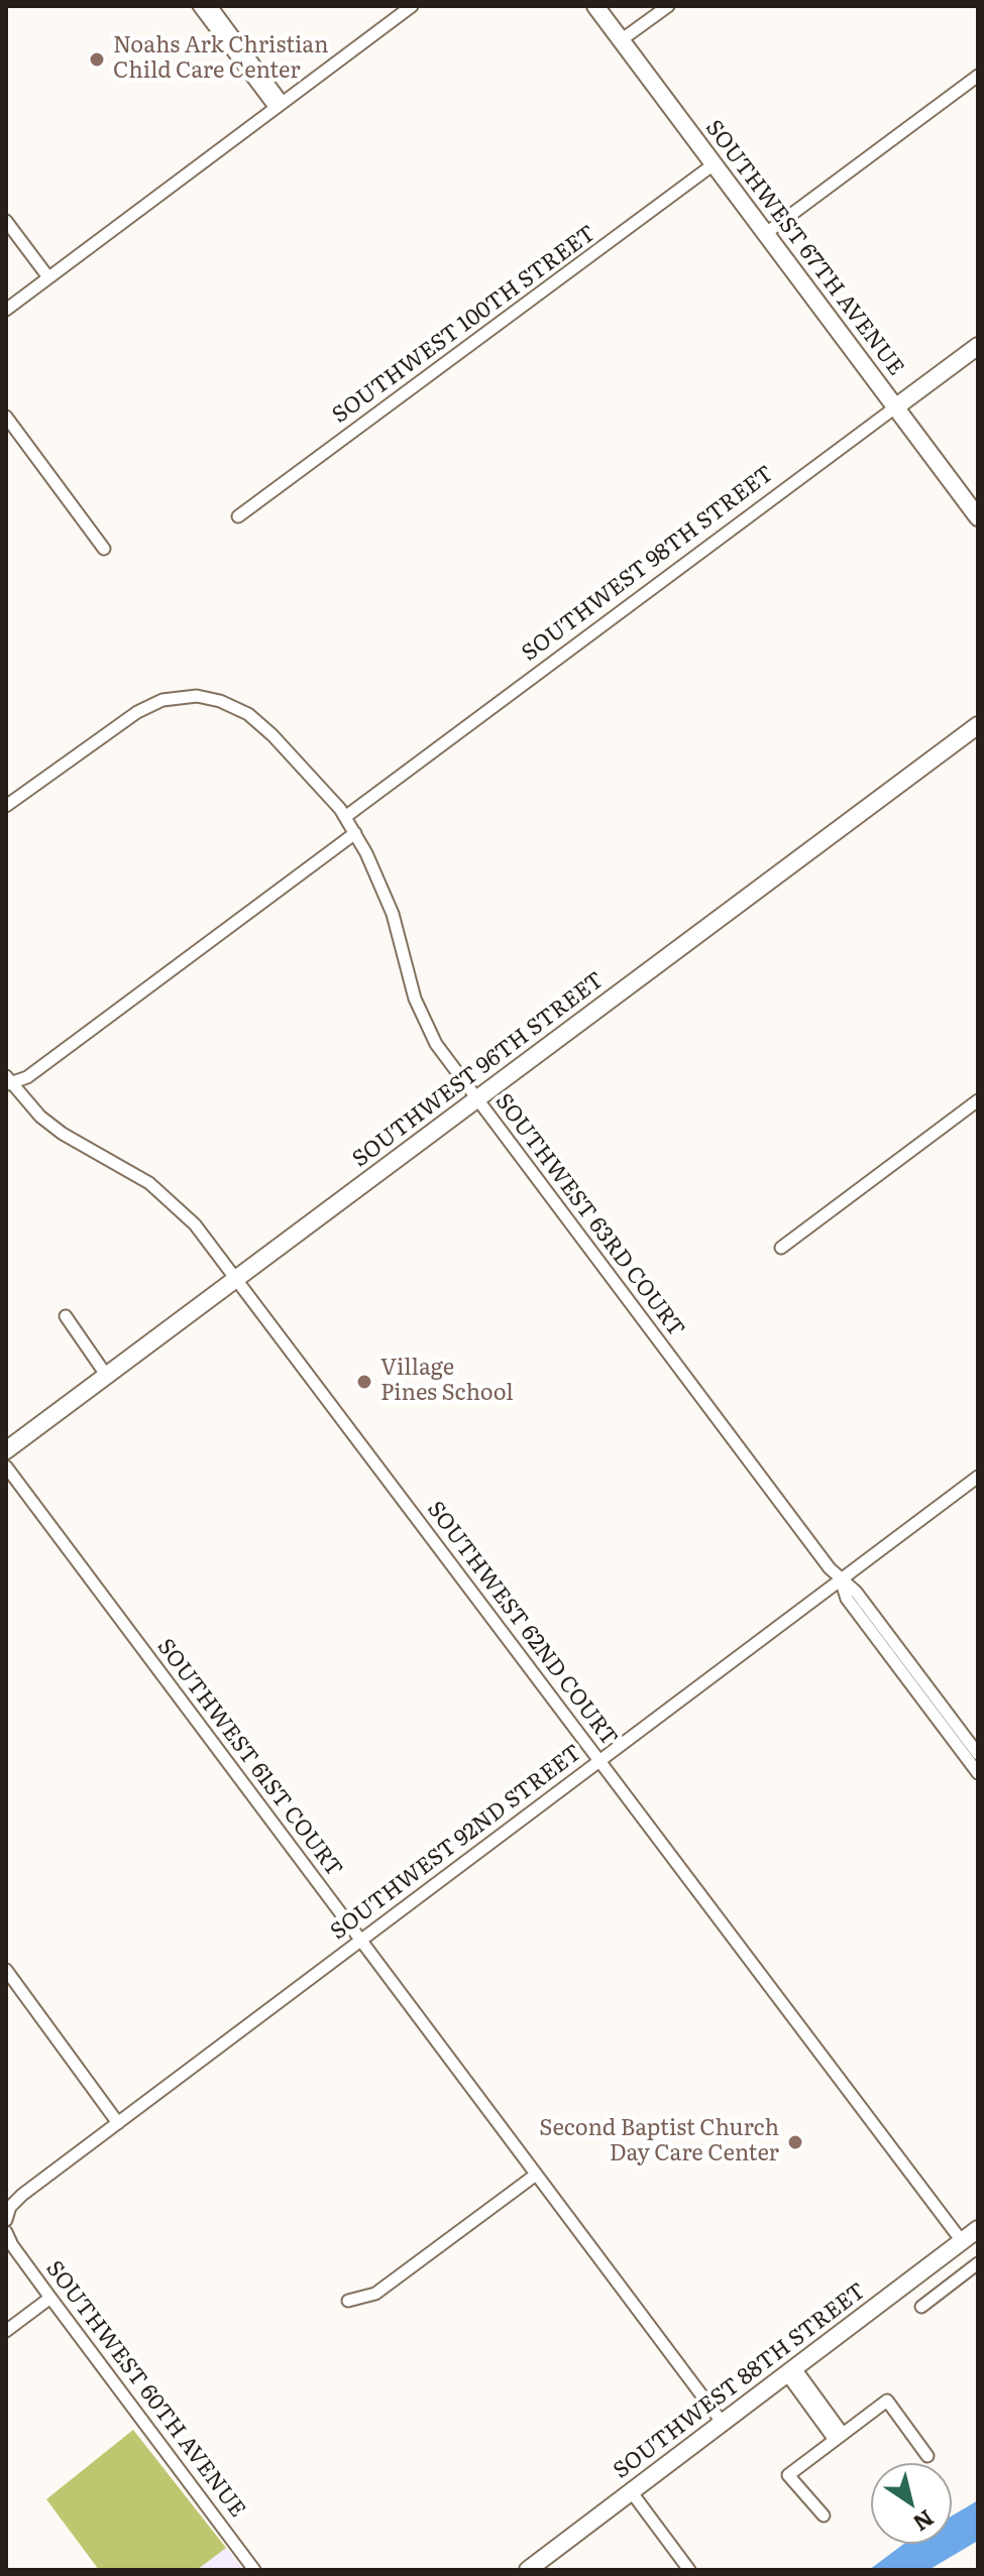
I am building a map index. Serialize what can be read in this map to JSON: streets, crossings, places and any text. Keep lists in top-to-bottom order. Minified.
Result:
{"streets":{"street":["SOUTHWEST 67TH AVENUE","SOUTHWEST 100TH STREET","SOUTHWEST 98TH STREET","SOUTHWEST 96TH STREET","SOUTHWEST 63RD COURT","SOUTHWEST 62ND COURT","SOUTHWEST 61ST COURT","SOUTHWEST 92ND STREET","SOUTHWEST 88TH STREET","SOUTHWEST 60TH AVENUE"]},"crossings":[["SOUTHWEST 67TH AVENUE","SOUTHWEST 100TH STREET"],["SOUTHWEST 67TH AVENUE","SOUTHWEST 98TH STREET"],["SOUTHWEST 98TH STREET","SOUTHWEST 63RD COURT"],["SOUTHWEST 96TH STREET","SOUTHWEST 63RD COURT"],["SOUTHWEST 96TH STREET","SOUTHWEST 62ND COURT"],["SOUTHWEST 63RD COURT","SOUTHWEST 92ND STREET"],["SOUTHWEST 62ND COURT","SOUTHWEST 92ND STREET"],["SOUTHWEST 62ND COURT","SOUTHWEST 88TH STREET"],["SOUTHWEST 61ST COURT","SOUTHWEST 92ND STREET"],["SOUTHWEST 61ST COURT","SOUTHWEST 88TH STREET"]],"places":["Noahs Ark Christian Child Care Center","Village Pines School","Second Baptist Church Day Care Center"],"north":"bottom right"}
